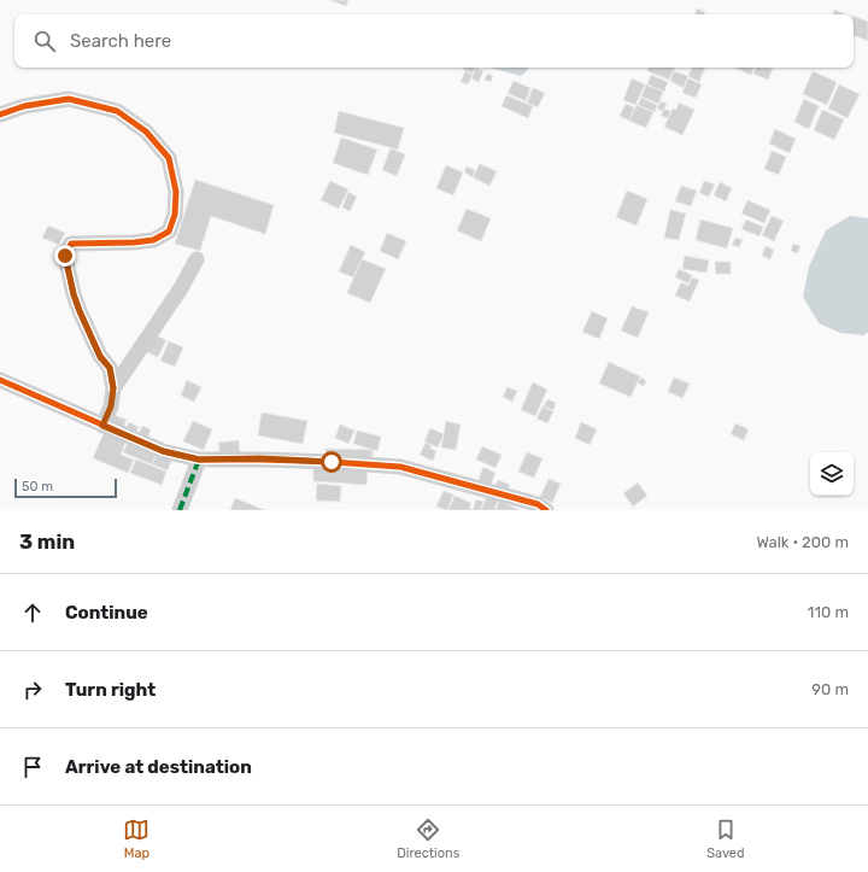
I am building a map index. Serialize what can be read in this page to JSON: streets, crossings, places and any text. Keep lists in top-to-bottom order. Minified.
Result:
{"scale_bar":"50 m","page":{"search":"Search here","scale":"50 m","heading":["3 min","Walk · 200 m"],"list":[["Continue","110 m"],["Turn right","90 m"],"Arrive at destination"],"nav":["Map","Directions","Saved"]}}
